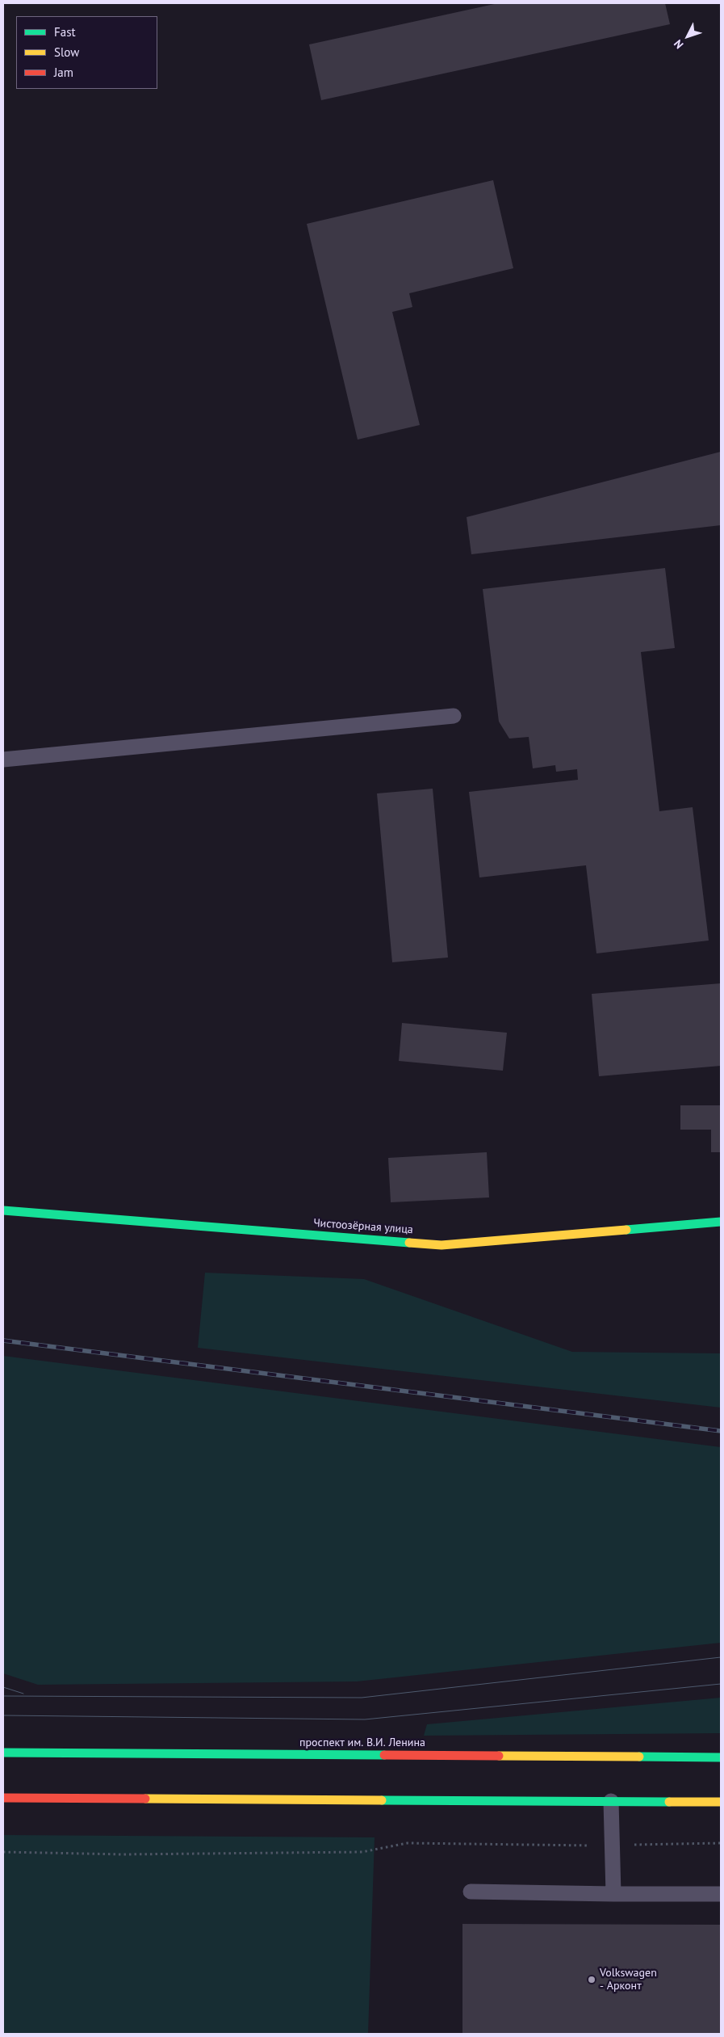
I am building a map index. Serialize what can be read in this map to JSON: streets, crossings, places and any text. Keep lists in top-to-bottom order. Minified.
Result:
{"streets":{"main road":["Чистоозёрная улица","проспект им. В.И. Ленина"]},"places":["Volkswagen - Арконт"],"legend":["Fast","Slow","Jam"],"north":"bottom left"}
